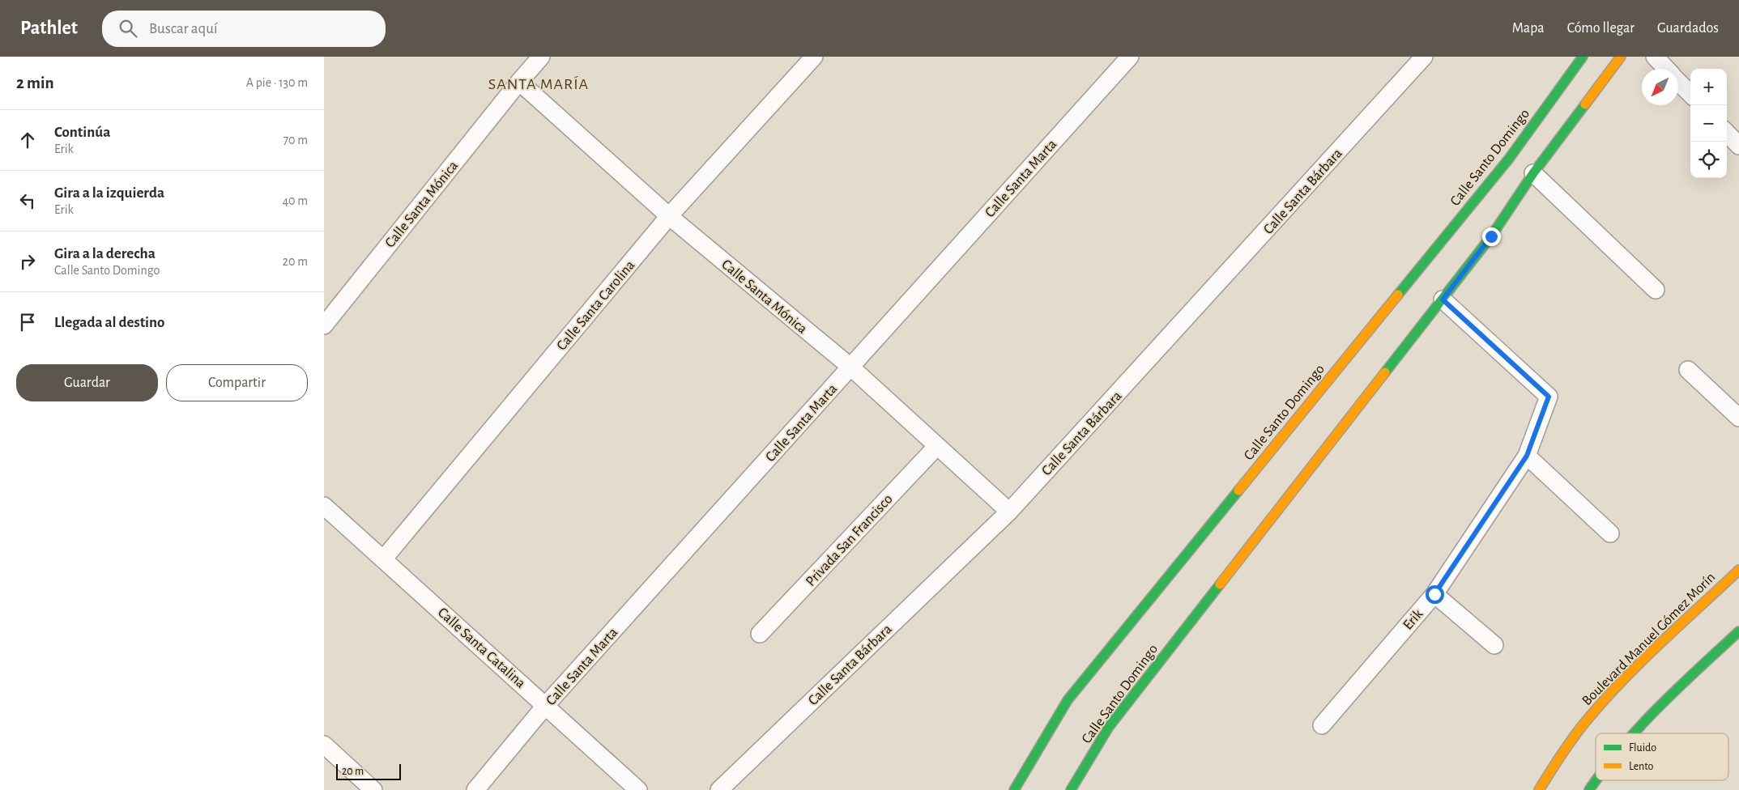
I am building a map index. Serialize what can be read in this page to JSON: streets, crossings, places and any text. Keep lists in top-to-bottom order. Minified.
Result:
{"streets":{"street":["Calle Santo Domingo","Calle Santa Marta","Calle Santa Bárbara","Calle Santa Mónica","Calle Santa Carolina","Privada San Francisco","Erik","Boulevard Manuel Gómez Morín","Calle Santa Catalina"]},"crossings":[["Calle Santo Domingo","Erik"],["Calle Santa Marta","Calle Santa Mónica"],["Calle Santa Marta","Calle Santa Catalina"],["Calle Santa Bárbara","Calle Santa Mónica"],["Calle Santa Mónica","Calle Santa Carolina"],["Calle Santa Mónica","Privada San Francisco"],["Calle Santa Carolina","Calle Santa Catalina"]],"districts":["SANTA MARÍA"],"legend":["Fluido","Lento"],"scale_bar":"20 m","north":"bottom left","page":{"header":"Pathlet","search":"Buscar aquí","nav":["Mapa","Cómo llegar","Guardados"],"heading":["2 min","A pie · 130 m"],"map_buttons":["+","−"],"list":[["Continúa","Erik","70 m"],["Gira a la izquierda","Erik","40 m"],["Gira a la derecha","Calle Santo Domingo","20 m"],"Llegada al destino"],"buttons":["Guardar","Compartir"],"scale":"20 m"}}
